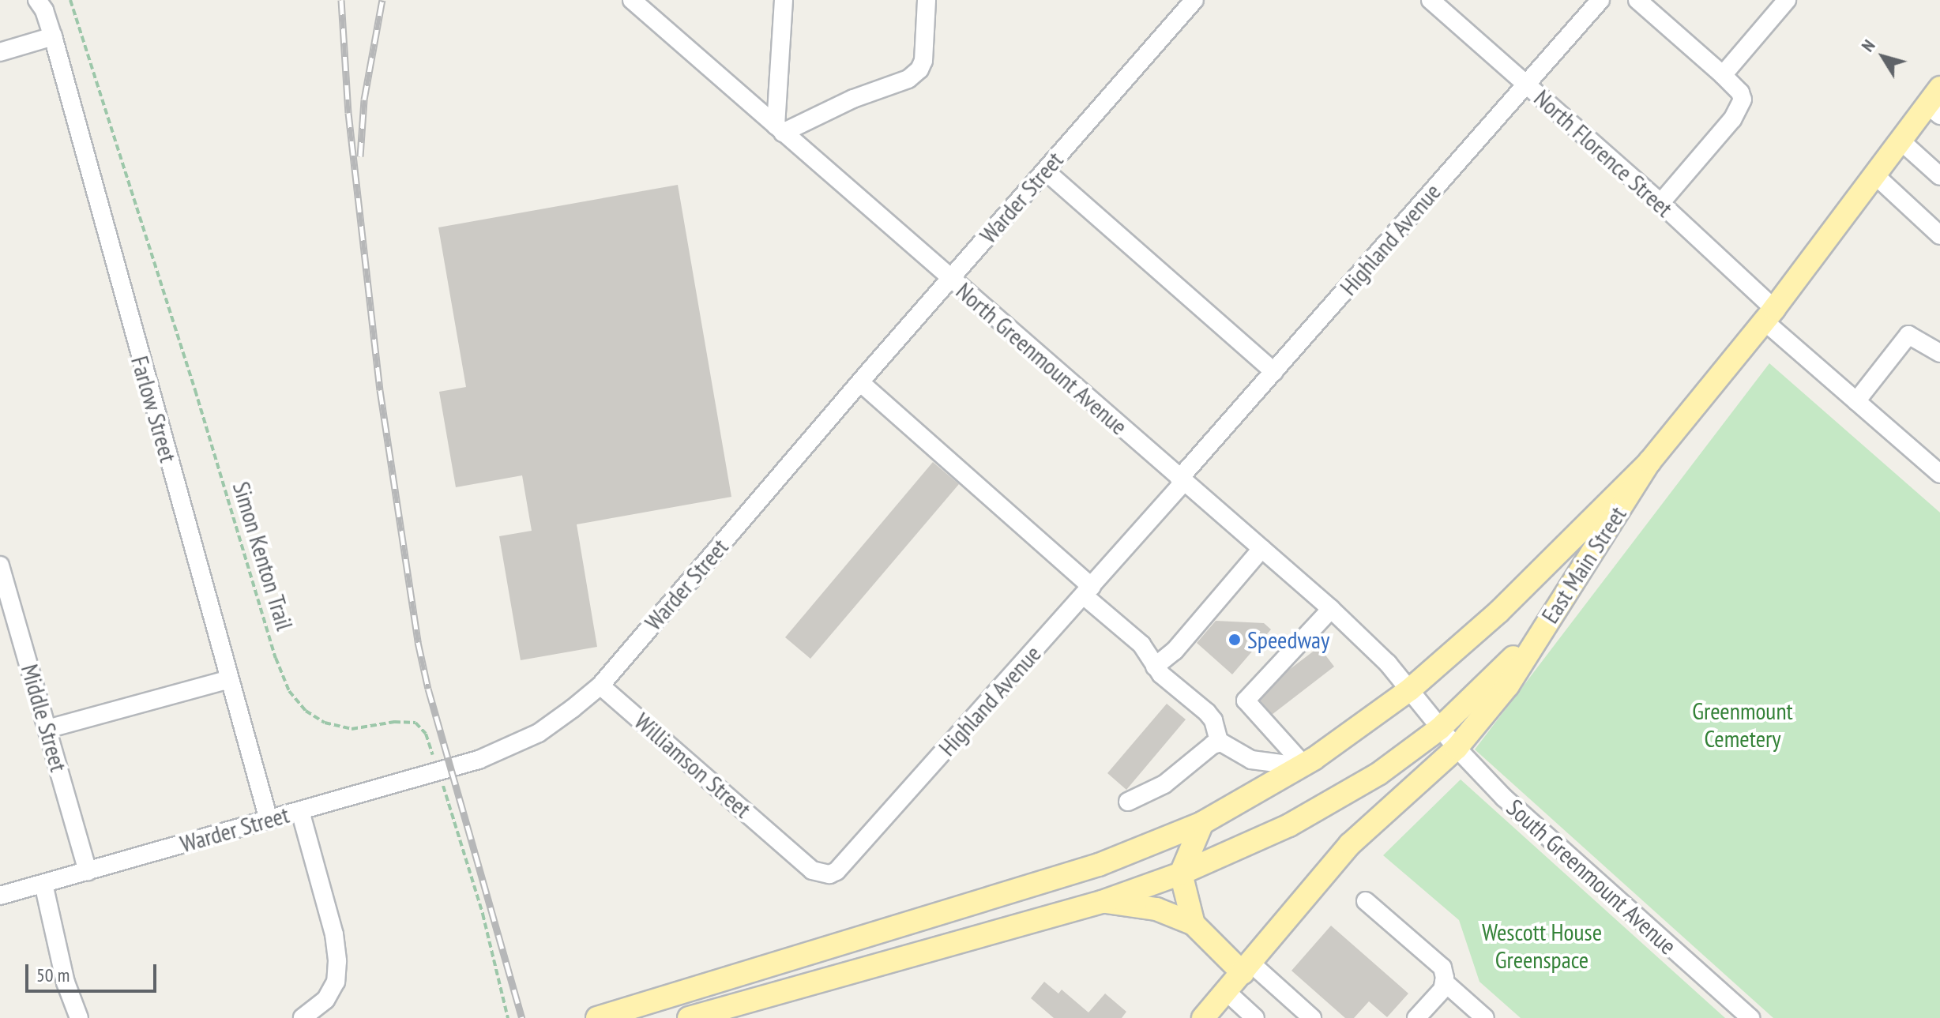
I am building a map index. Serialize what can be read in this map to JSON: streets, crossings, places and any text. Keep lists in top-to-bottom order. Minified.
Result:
{"streets":{"main road":["East Main Street"],"street":["North Florence Street","Warder Street","Highland Avenue","North Greenmount Avenue","Farlow Street","Middle Street","Williamson Street","South Greenmount Avenue"],"path":["Simon Kenton Trail"]},"crossings":[["North Florence Street","Highland Avenue"],["North Florence Street","East Main Street"],["Warder Street","North Greenmount Avenue"],["Warder Street","Farlow Street"],["Warder Street","Simon Kenton Trail"],["Warder Street","Middle Street"],["Warder Street","Williamson Street"],["Highland Avenue","North Greenmount Avenue"],["Highland Avenue","Williamson Street"],["North Greenmount Avenue","South Greenmount Avenue"],["East Main Street","South Greenmount Avenue"]],"parks":["Greenmount Cemetery","Wescott House Greenspace"],"places":["Speedway"],"scale_bar":"50 m","north":"top left"}
